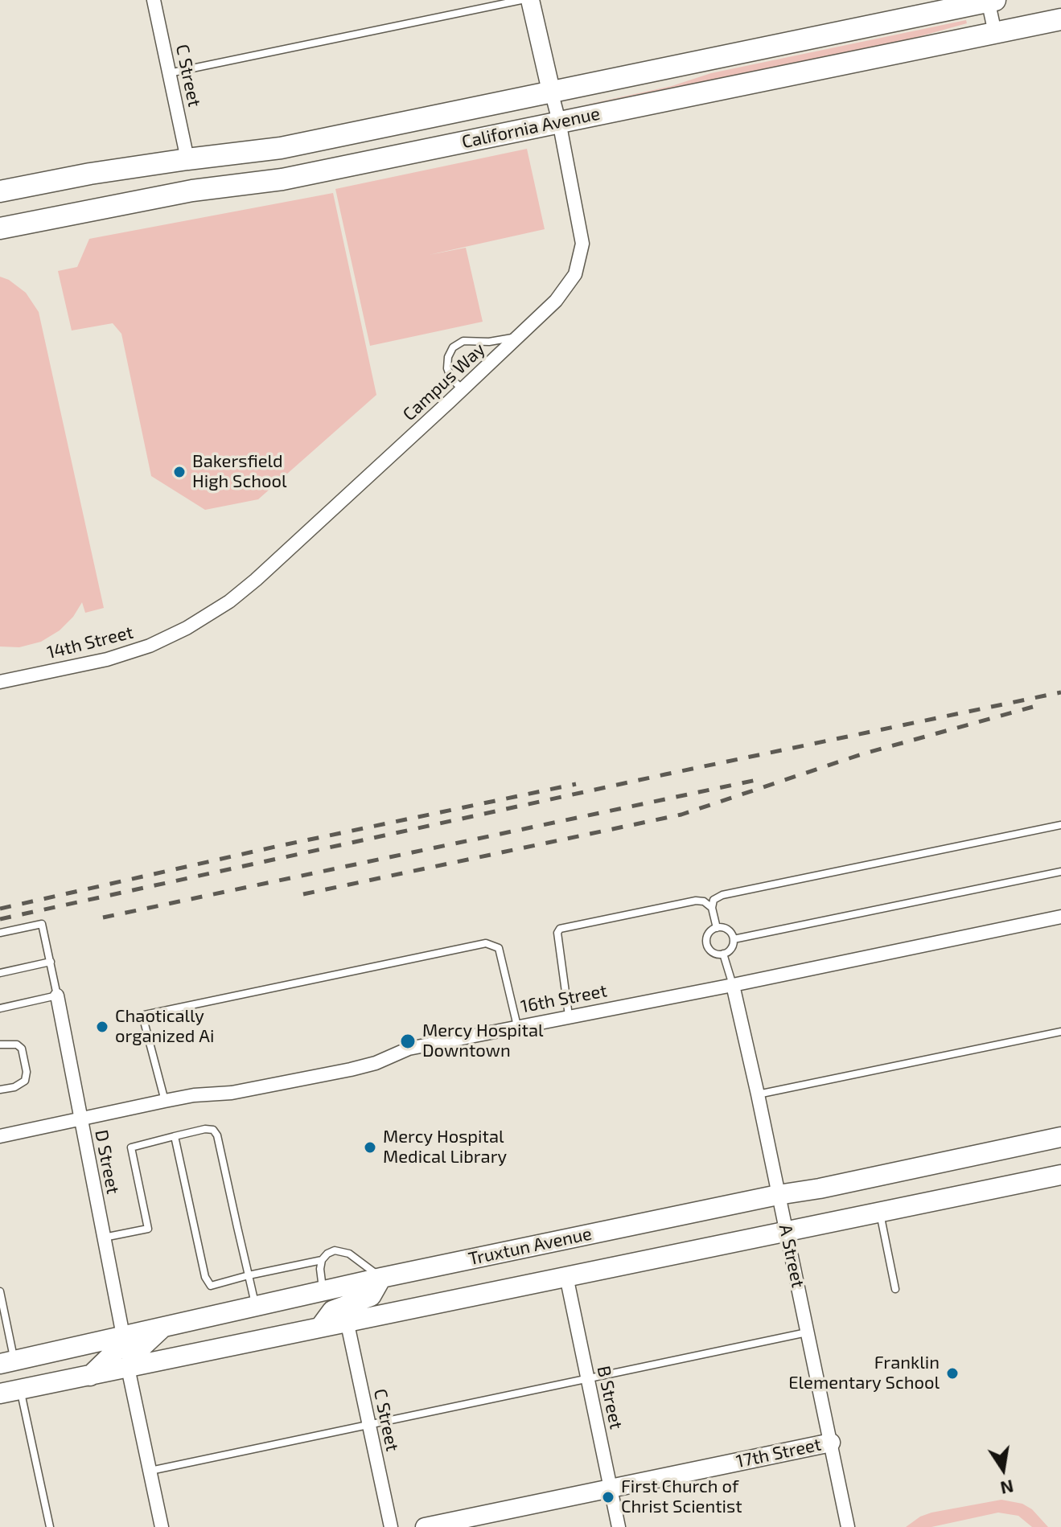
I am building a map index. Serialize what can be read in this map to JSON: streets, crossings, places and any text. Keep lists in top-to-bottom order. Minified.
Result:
{"streets":{"main road":["California Avenue","Truxtun Avenue"],"street":["C Street","Campus Way","14th Street","16th Street","D Street","A Street","B Street","17th Street"]},"crossings":[["C Street","California Avenue"],["C Street","Truxtun Avenue"],["California Avenue","Campus Way"],["Campus Way","14th Street"],["16th Street","D Street"],["16th Street","A Street"],["D Street","Truxtun Avenue"],["Truxtun Avenue","A Street"],["Truxtun Avenue","B Street"],["A Street","17th Street"],["B Street","17th Street"]],"places":["Bakersfield High School","Chaotically organized Ai","Mercy Hospital Downtown","Mercy Hospital Medical Library","Franklin Elementary School","First Church of Christ Scientist"],"north":"bottom"}
